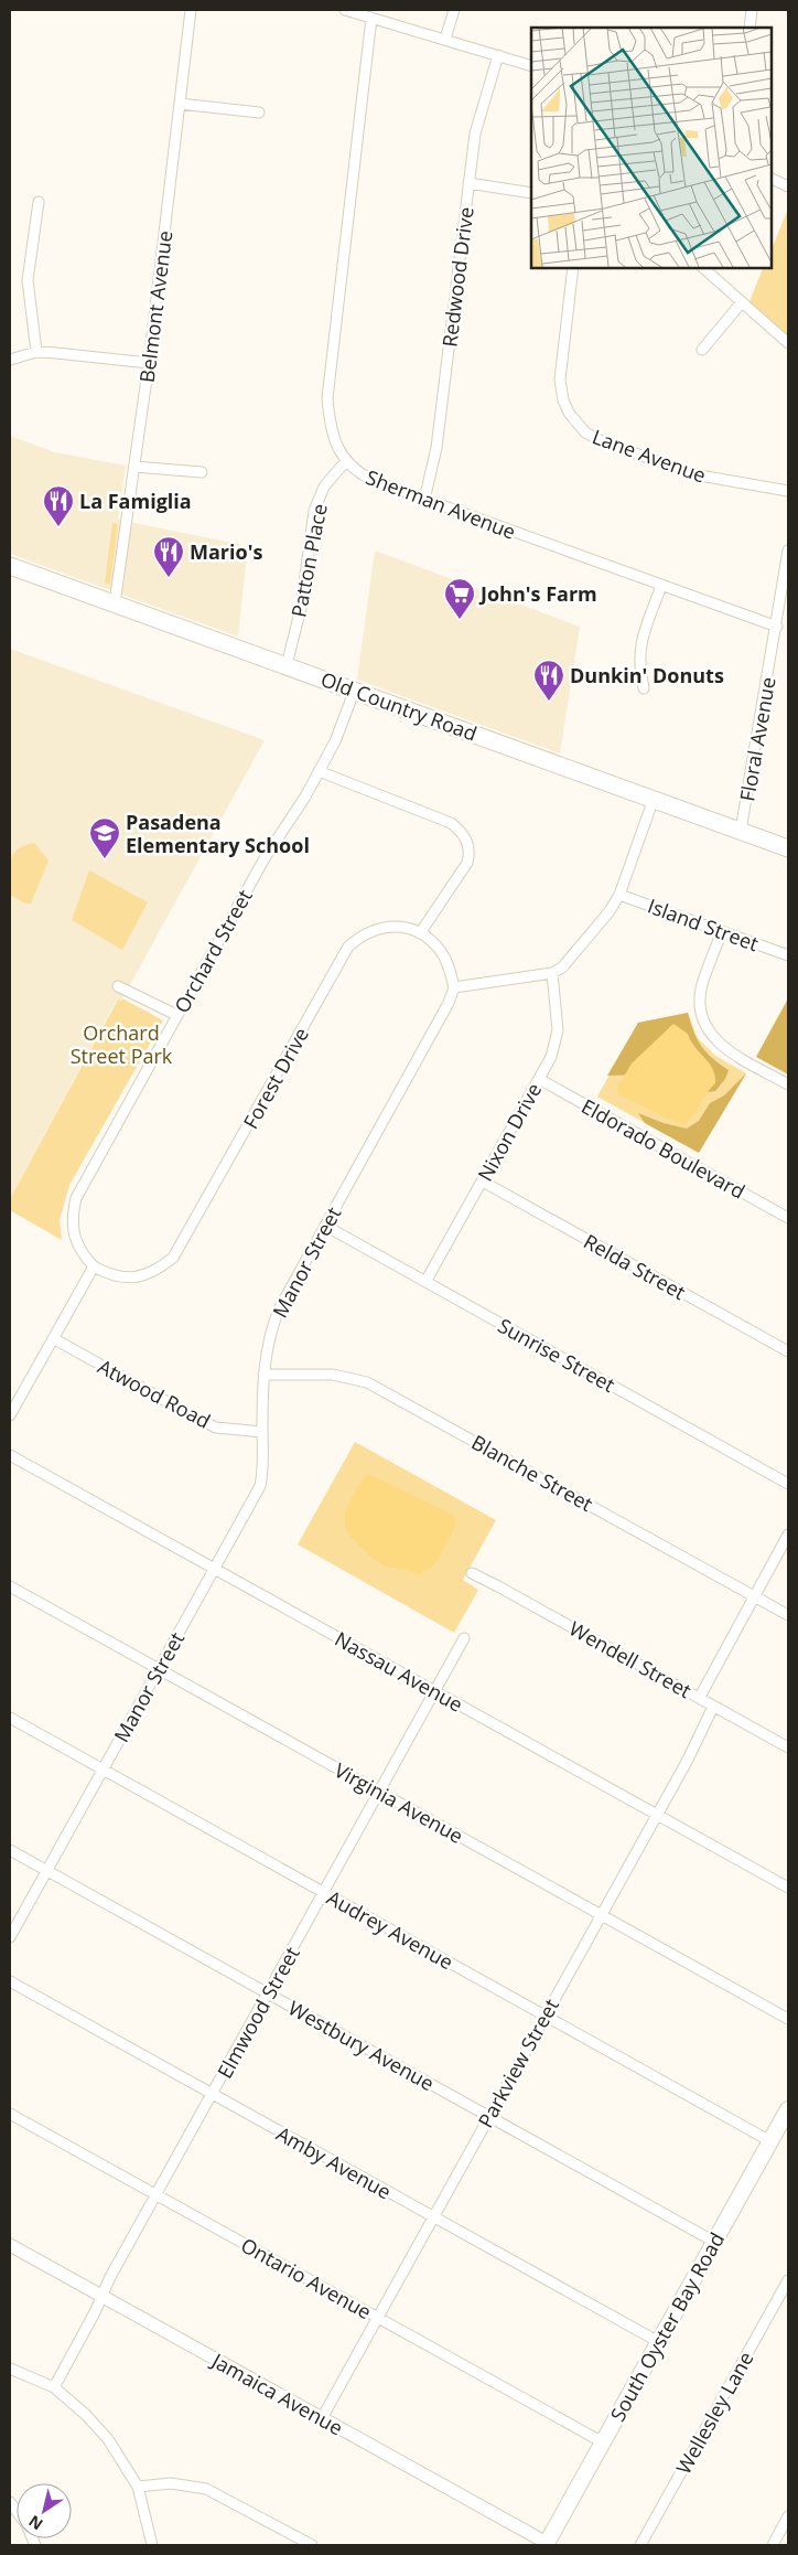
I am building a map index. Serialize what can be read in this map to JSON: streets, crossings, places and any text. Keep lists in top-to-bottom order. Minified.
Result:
{"streets":{"main road":["Old Country Road","South Oyster Bay Road"],"street":["Redwood Drive","Belmont Avenue","Lane Avenue","Sherman Avenue","Patton Place","Floral Avenue","Island Street","Orchard Street","Forest Drive","Nixon Drive","Eldorado Boulevard","Manor Street","Relda Street","Sunrise Street","Atwood Road","Blanche Street","Wendell Street","Nassau Avenue","Virginia Avenue","Audrey Avenue","Elmwood Street","Westbury Avenue","Parkview Street","Amby Avenue","Ontario Avenue","Jamaica Avenue","Wellesley Lane"]},"crossings":[["Redwood Drive","Sherman Avenue"],["Belmont Avenue","Old Country Road"],["Sherman Avenue","Patton Place"],["Sherman Avenue","Floral Avenue"],["Patton Place","Old Country Road"],["Old Country Road","Floral Avenue"],["Old Country Road","Orchard Street"],["Orchard Street","Forest Drive"],["Forest Drive","Manor Street"],["Nixon Drive","Eldorado Boulevard"],["Nixon Drive","Relda Street"],["Nixon Drive","Sunrise Street"],["Manor Street","Sunrise Street"],["Manor Street","Atwood Road"],["Manor Street","Blanche Street"],["Manor Street","Nassau Avenue"],["Manor Street","Virginia Avenue"],["Manor Street","Audrey Avenue"],["Manor Street","Westbury Avenue"],["Wendell Street","Parkview Street"],["Nassau Avenue","Elmwood Street"],["Nassau Avenue","Parkview Street"],["Virginia Avenue","Elmwood Street"],["Virginia Avenue","Parkview Street"],["Audrey Avenue","Elmwood Street"],["Audrey Avenue","Parkview Street"],["Audrey Avenue","South Oyster Bay Road"],["Elmwood Street","Westbury Avenue"],["Elmwood Street","Amby Avenue"],["Elmwood Street","Ontario Avenue"],["Elmwood Street","Jamaica Avenue"],["Westbury Avenue","Parkview Street"],["Westbury Avenue","South Oyster Bay Road"],["Parkview Street","Amby Avenue"],["Parkview Street","Ontario Avenue"],["Parkview Street","Jamaica Avenue"],["Amby Avenue","South Oyster Bay Road"],["Ontario Avenue","South Oyster Bay Road"],["South Oyster Bay Road","Jamaica Avenue"]],"parks":["Orchard Street Park"],"places":{"restaurant":["La Famiglia","Mario's","Dunkin' Donuts"],"supermarket":["John's Farm"],"school or university":["Pasadena Elementary School"]},"north":"bottom left"}
